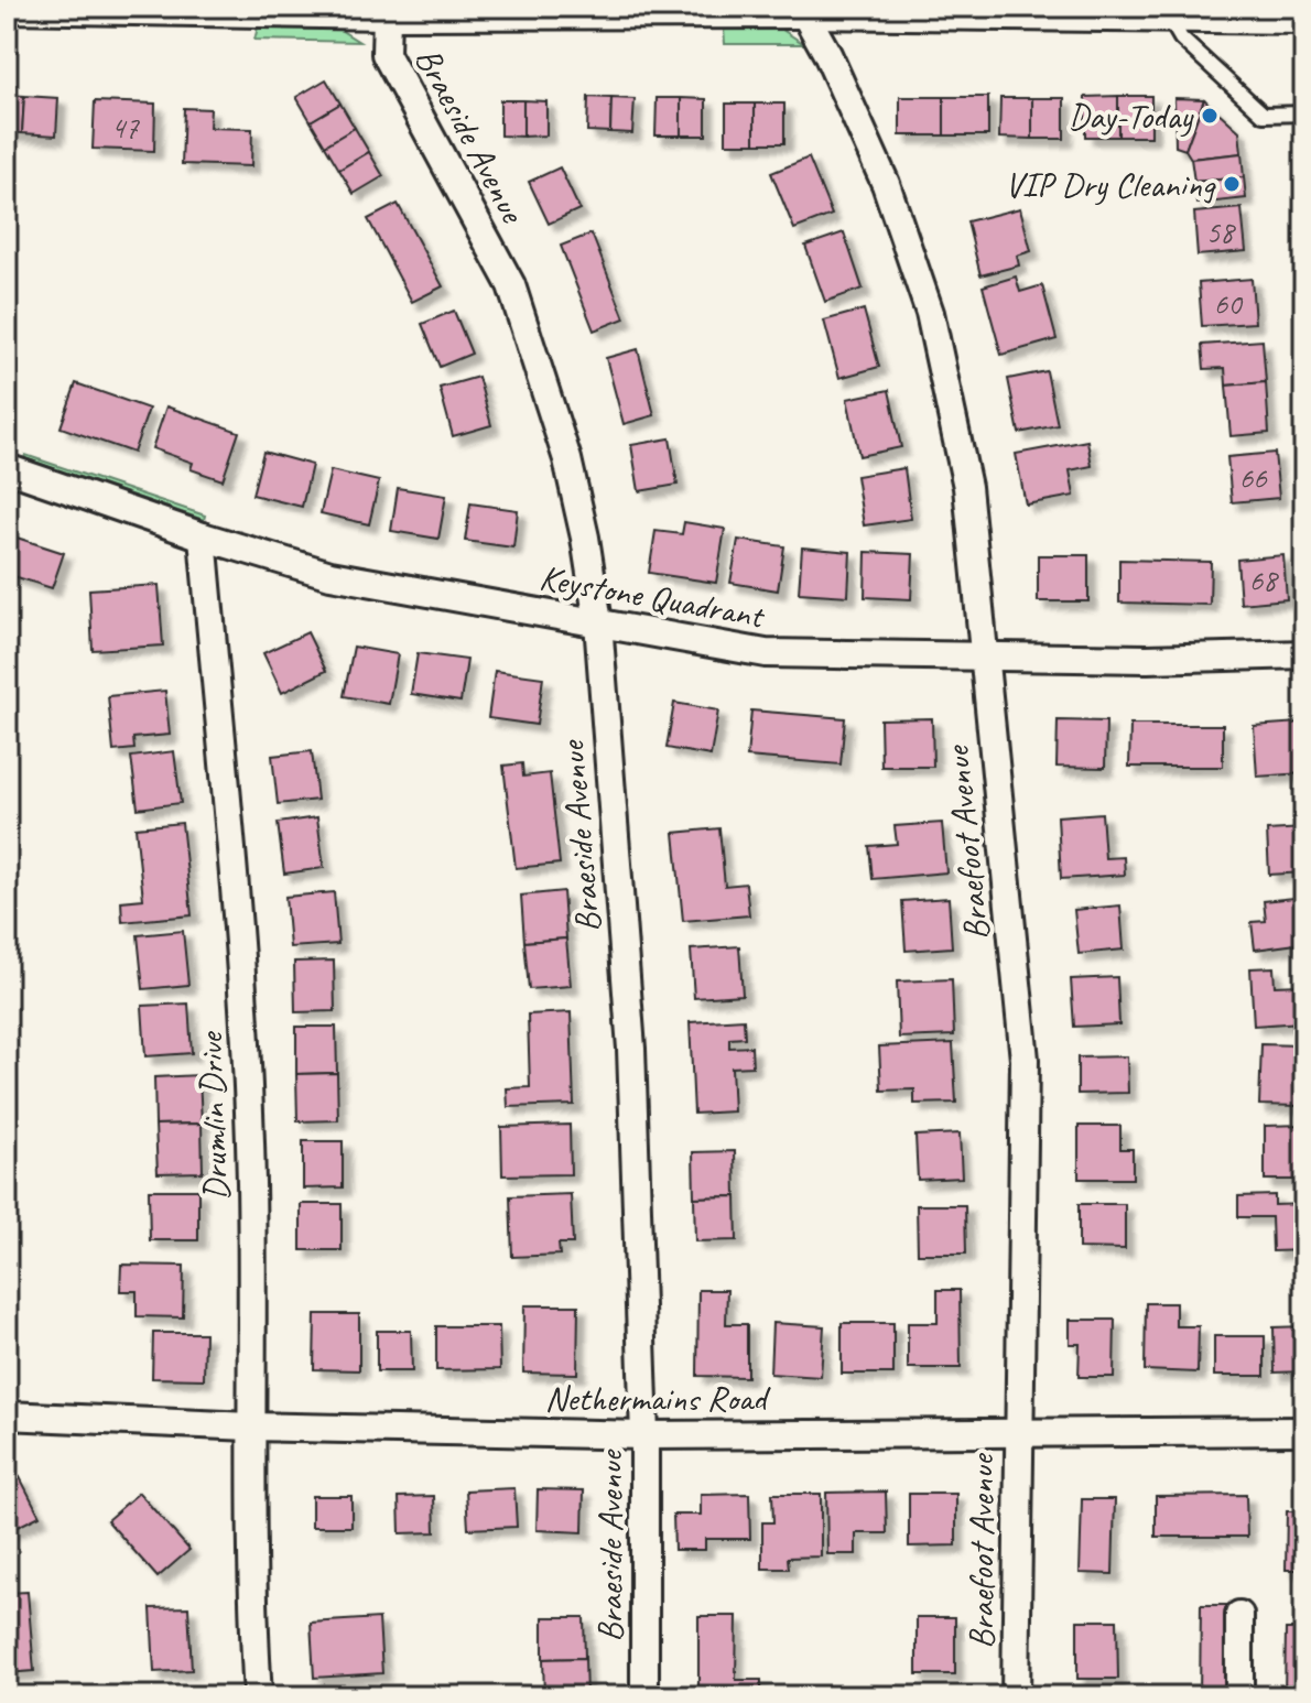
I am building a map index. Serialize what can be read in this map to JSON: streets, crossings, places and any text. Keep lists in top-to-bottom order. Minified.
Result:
{"streets":{"street":["Braeside Avenue","Keystone Quadrant","Braefoot Avenue","Drumlin Drive","Nethermains Road"]},"crossings":[["Braeside Avenue","Keystone Quadrant"],["Braeside Avenue","Nethermains Road"],["Keystone Quadrant","Braefoot Avenue"],["Keystone Quadrant","Drumlin Drive"],["Braefoot Avenue","Nethermains Road"],["Drumlin Drive","Nethermains Road"]],"places":["Day-Today","VIP Dry Cleaning"],"house_numbers":["47","58","60","66","68"]}
